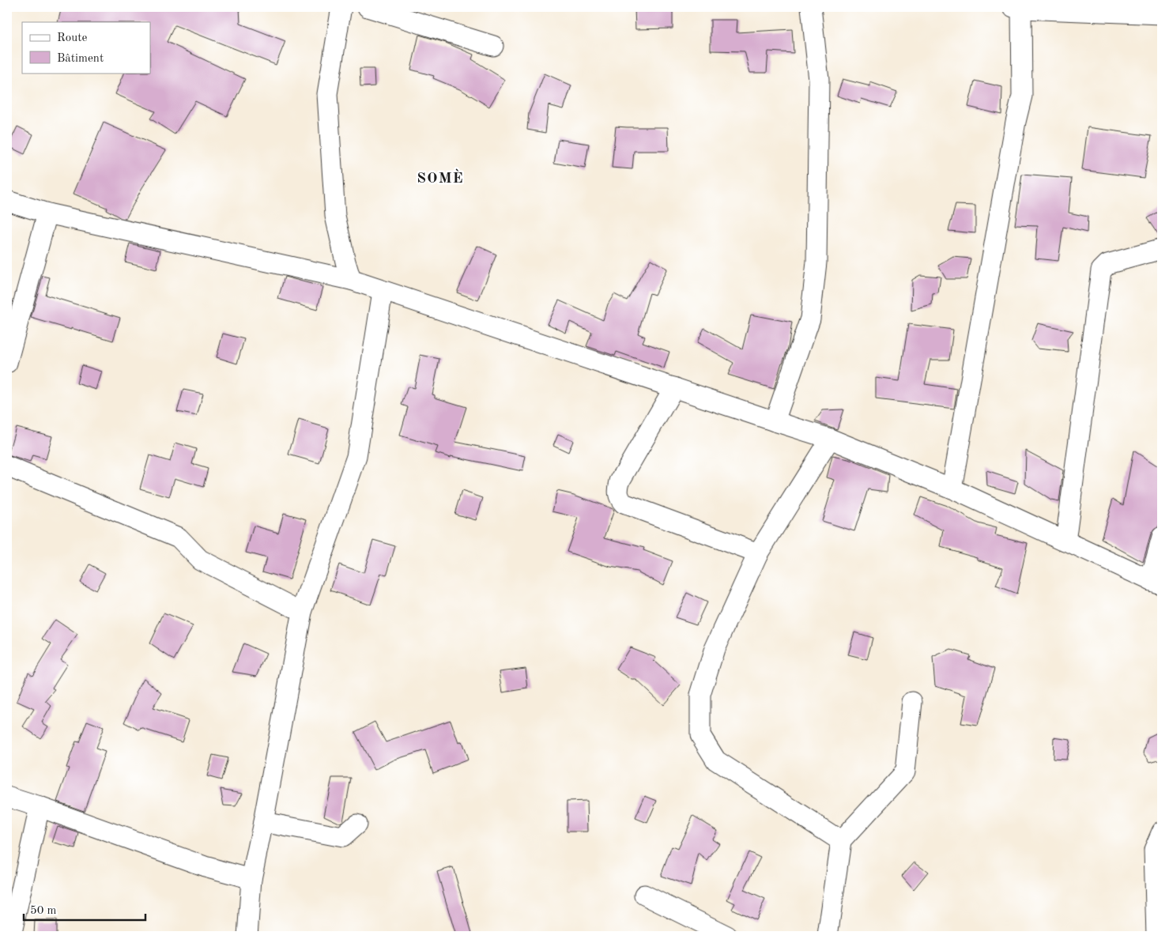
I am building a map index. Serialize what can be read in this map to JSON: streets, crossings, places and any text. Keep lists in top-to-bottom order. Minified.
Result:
{"districts":["SOMÈ"],"legend":["Route","Bâtiment"],"scale_bar":"50 m"}
